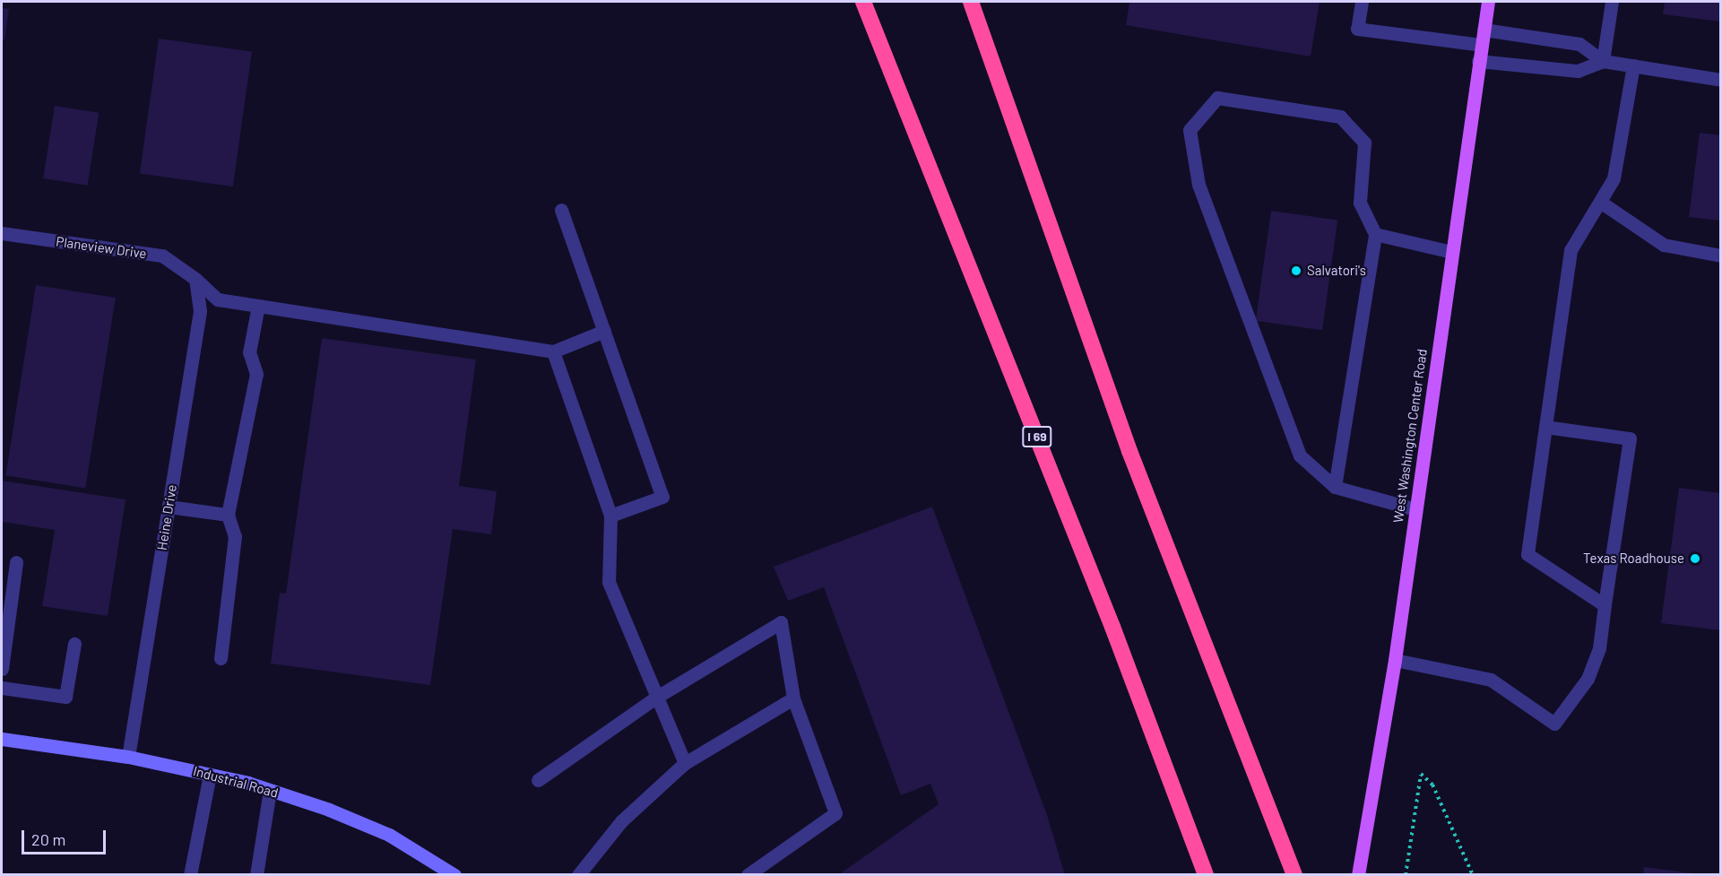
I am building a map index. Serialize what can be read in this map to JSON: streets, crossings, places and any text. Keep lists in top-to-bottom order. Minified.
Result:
{"streets":{"highway":["I 69"],"main road":["West Washington Center Road"],"street":["Planeview Drive","Heine Drive","Industrial Road"]},"crossings":[["Planeview Drive","Heine Drive"],["Heine Drive","Industrial Road"]],"places":["Salvatori's","Texas Roadhouse"],"scale_bar":"20 m"}
